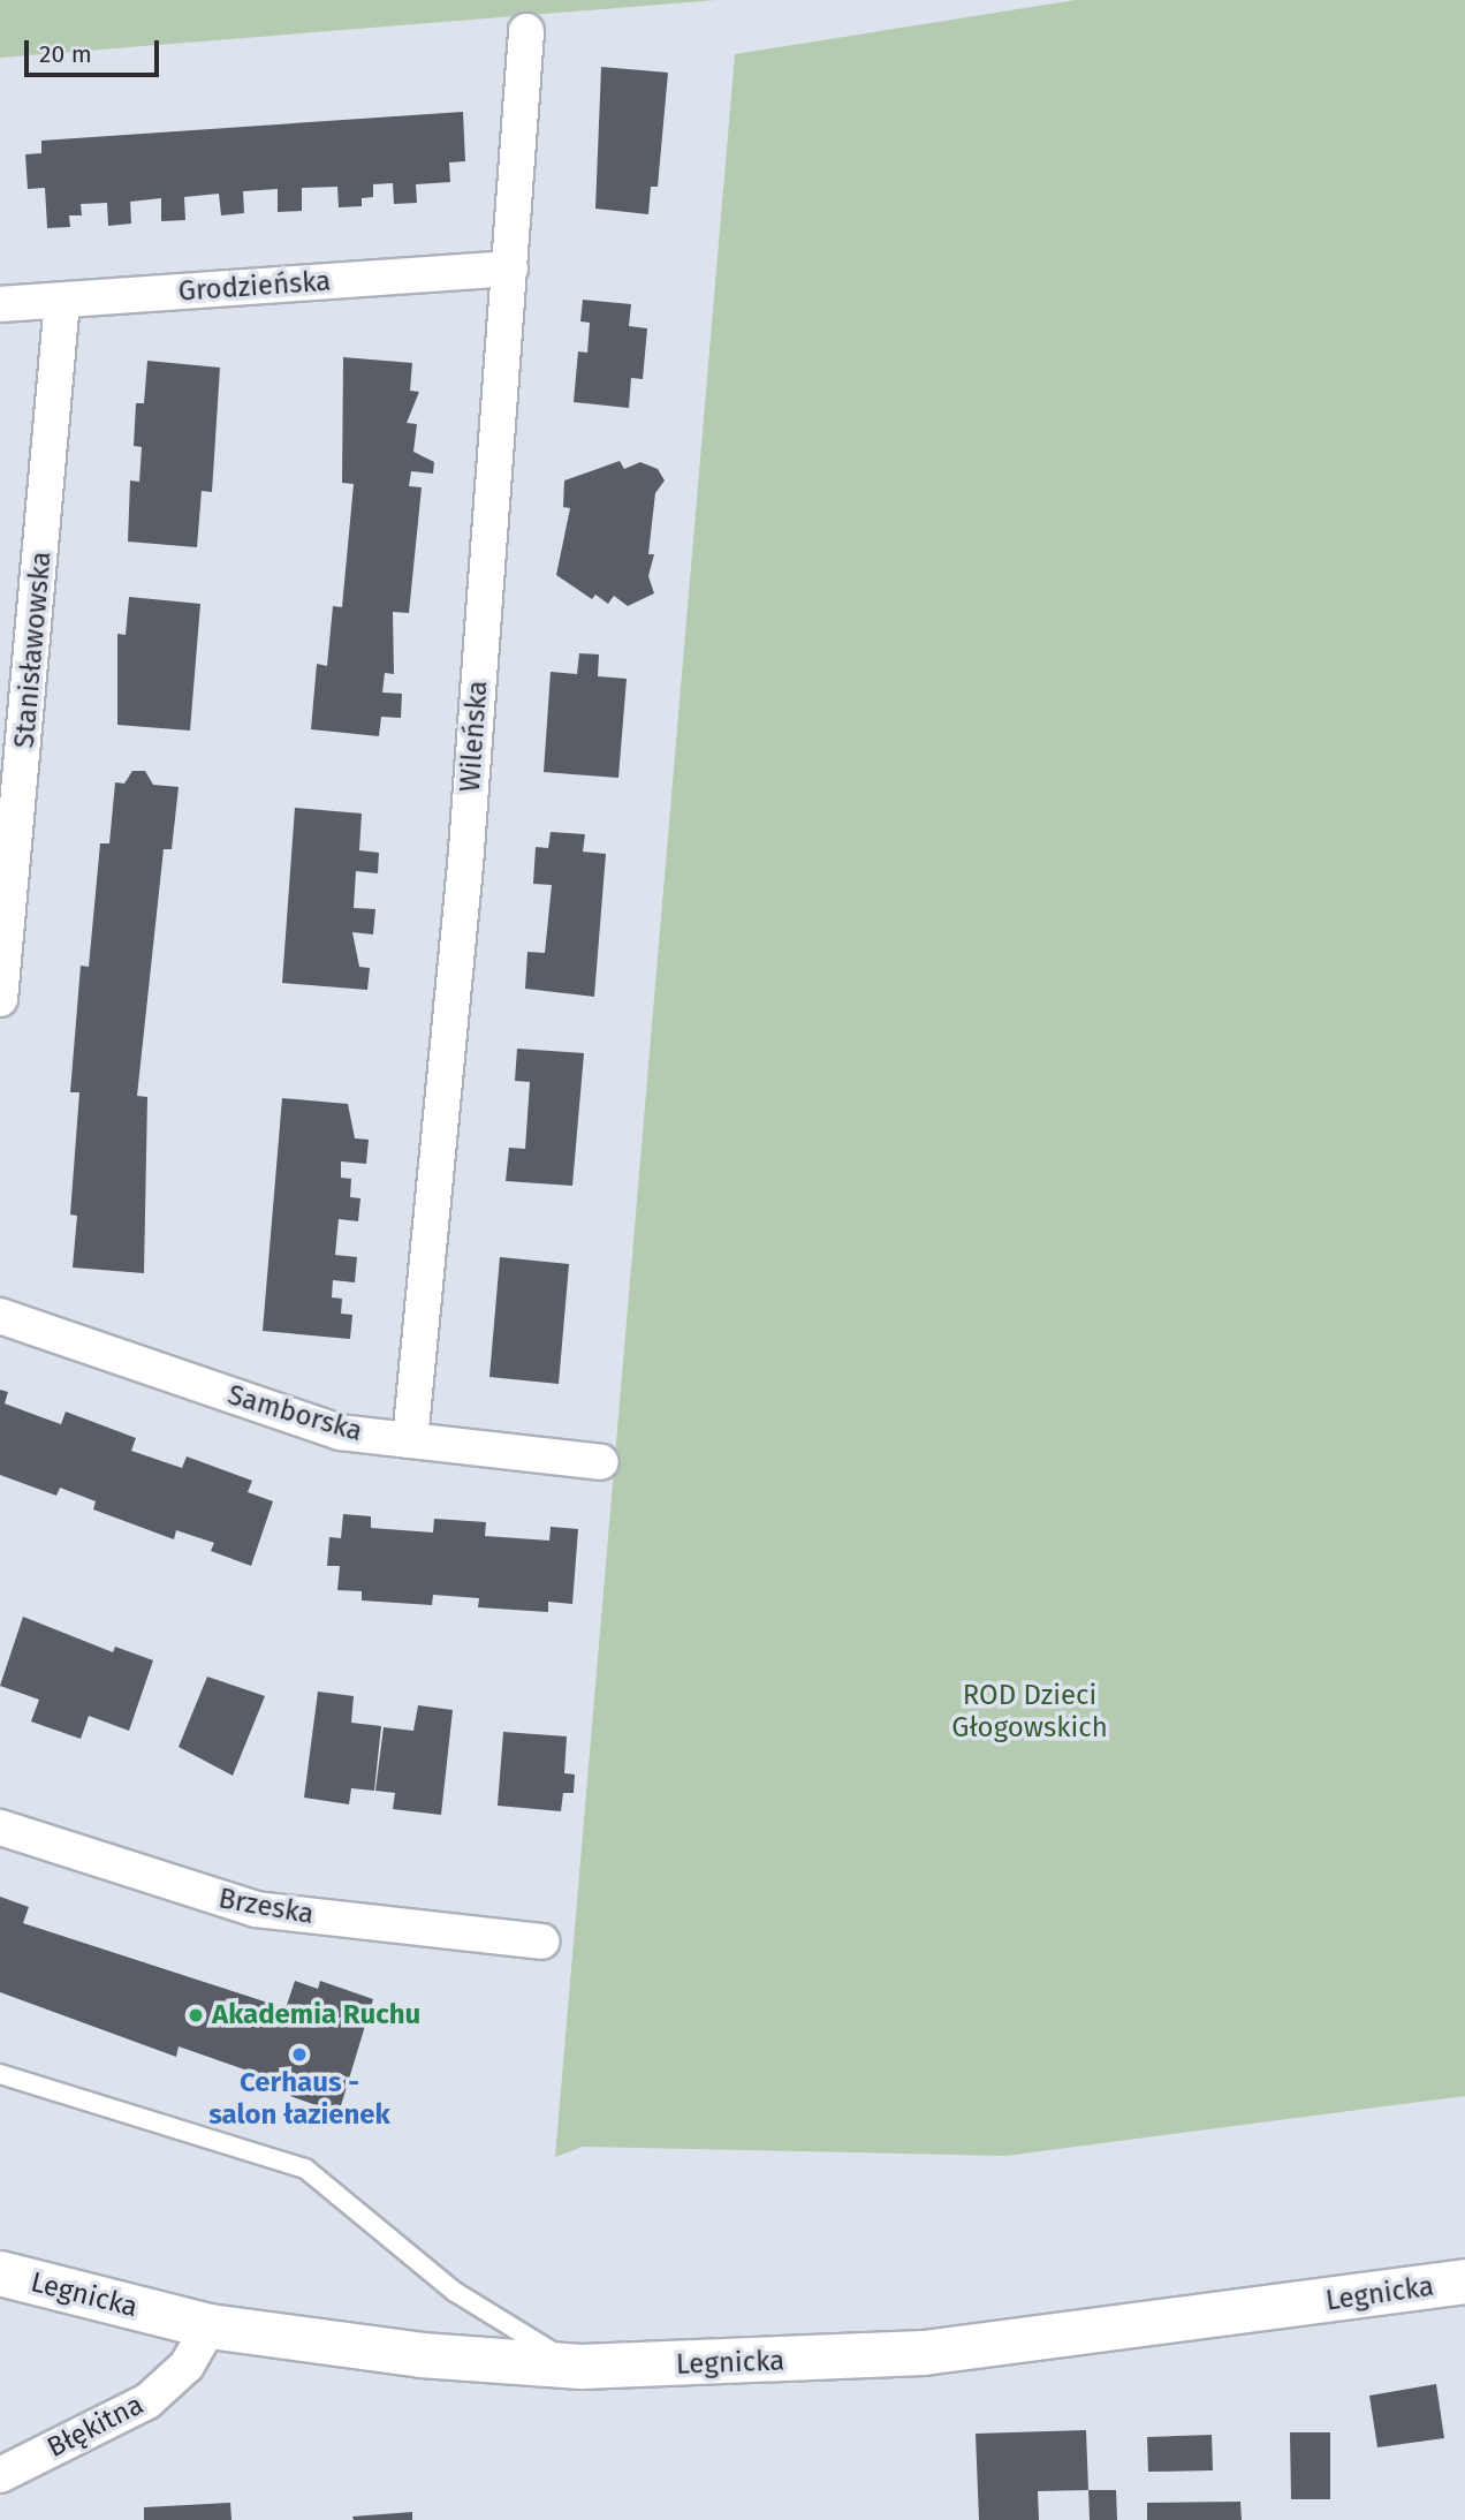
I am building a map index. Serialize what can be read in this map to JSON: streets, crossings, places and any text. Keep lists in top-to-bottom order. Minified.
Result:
{"streets":{"main road":["Legnicka"],"street":["Grodzieńska","Stanisławowska","Wileńska","Samborska","Brzeska","Błękitna"]},"crossings":[["Grodzieńska","Stanisławowska"],["Grodzieńska","Wileńska"],["Wileńska","Samborska"],["Legnicka","Błękitna"]],"parks":["ROD Dzieci Głogowskich"],"places":["Akademia Ruchu","Cerhaus - salon łazienek"],"scale_bar":"20 m"}
